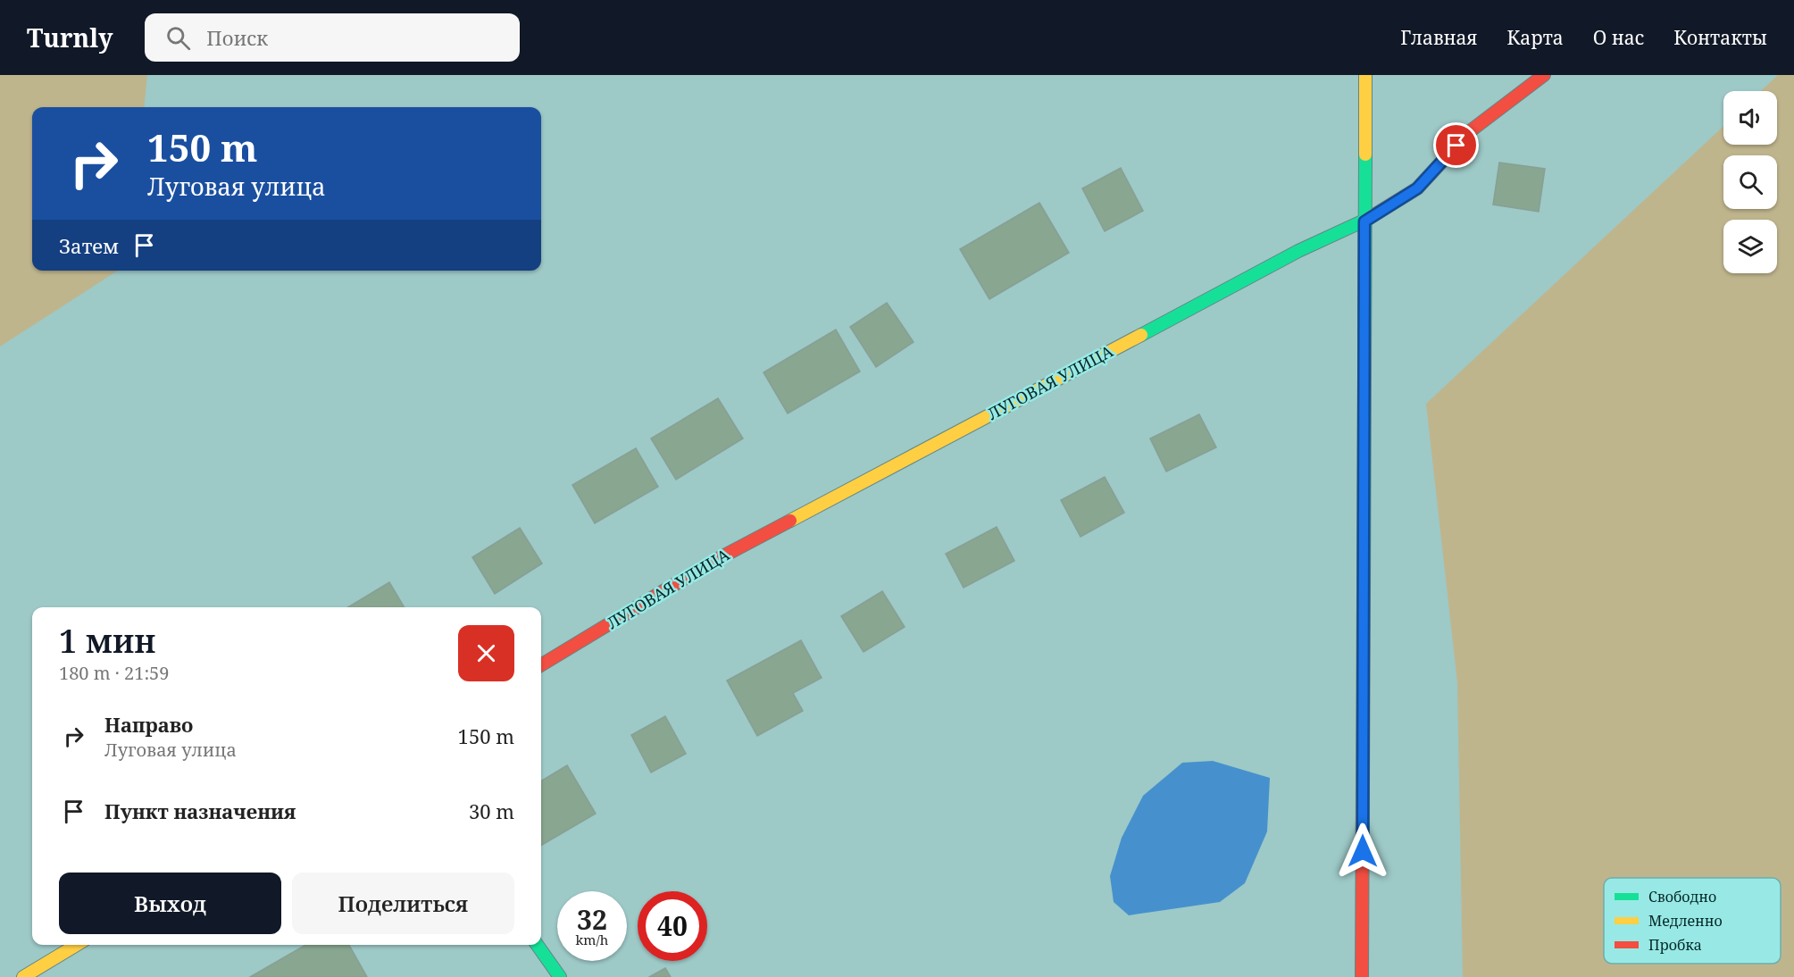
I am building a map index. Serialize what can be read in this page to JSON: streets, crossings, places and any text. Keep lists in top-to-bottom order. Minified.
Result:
{"streets":{"street":["ЛУГОВАЯ УЛИЦА"]},"legend":["Свободно","Медленно","Пробка"],"page":{"header":"Turnly","search":"Поиск","nav":["Главная","Карта","О нас","Контакты"],"turn":["150 m","Луговая улица"],"then":"Затем","heading":["1 мин","180 m · 21:59"],"list":[{"name":"Направо","note":"Луговая улица","value":"150 m"},{"name":"Пункт назначения","value":"30 m"}],"buttons":["Выход","Поделиться"],"speed":"32 km/h","limit":"40"}}
